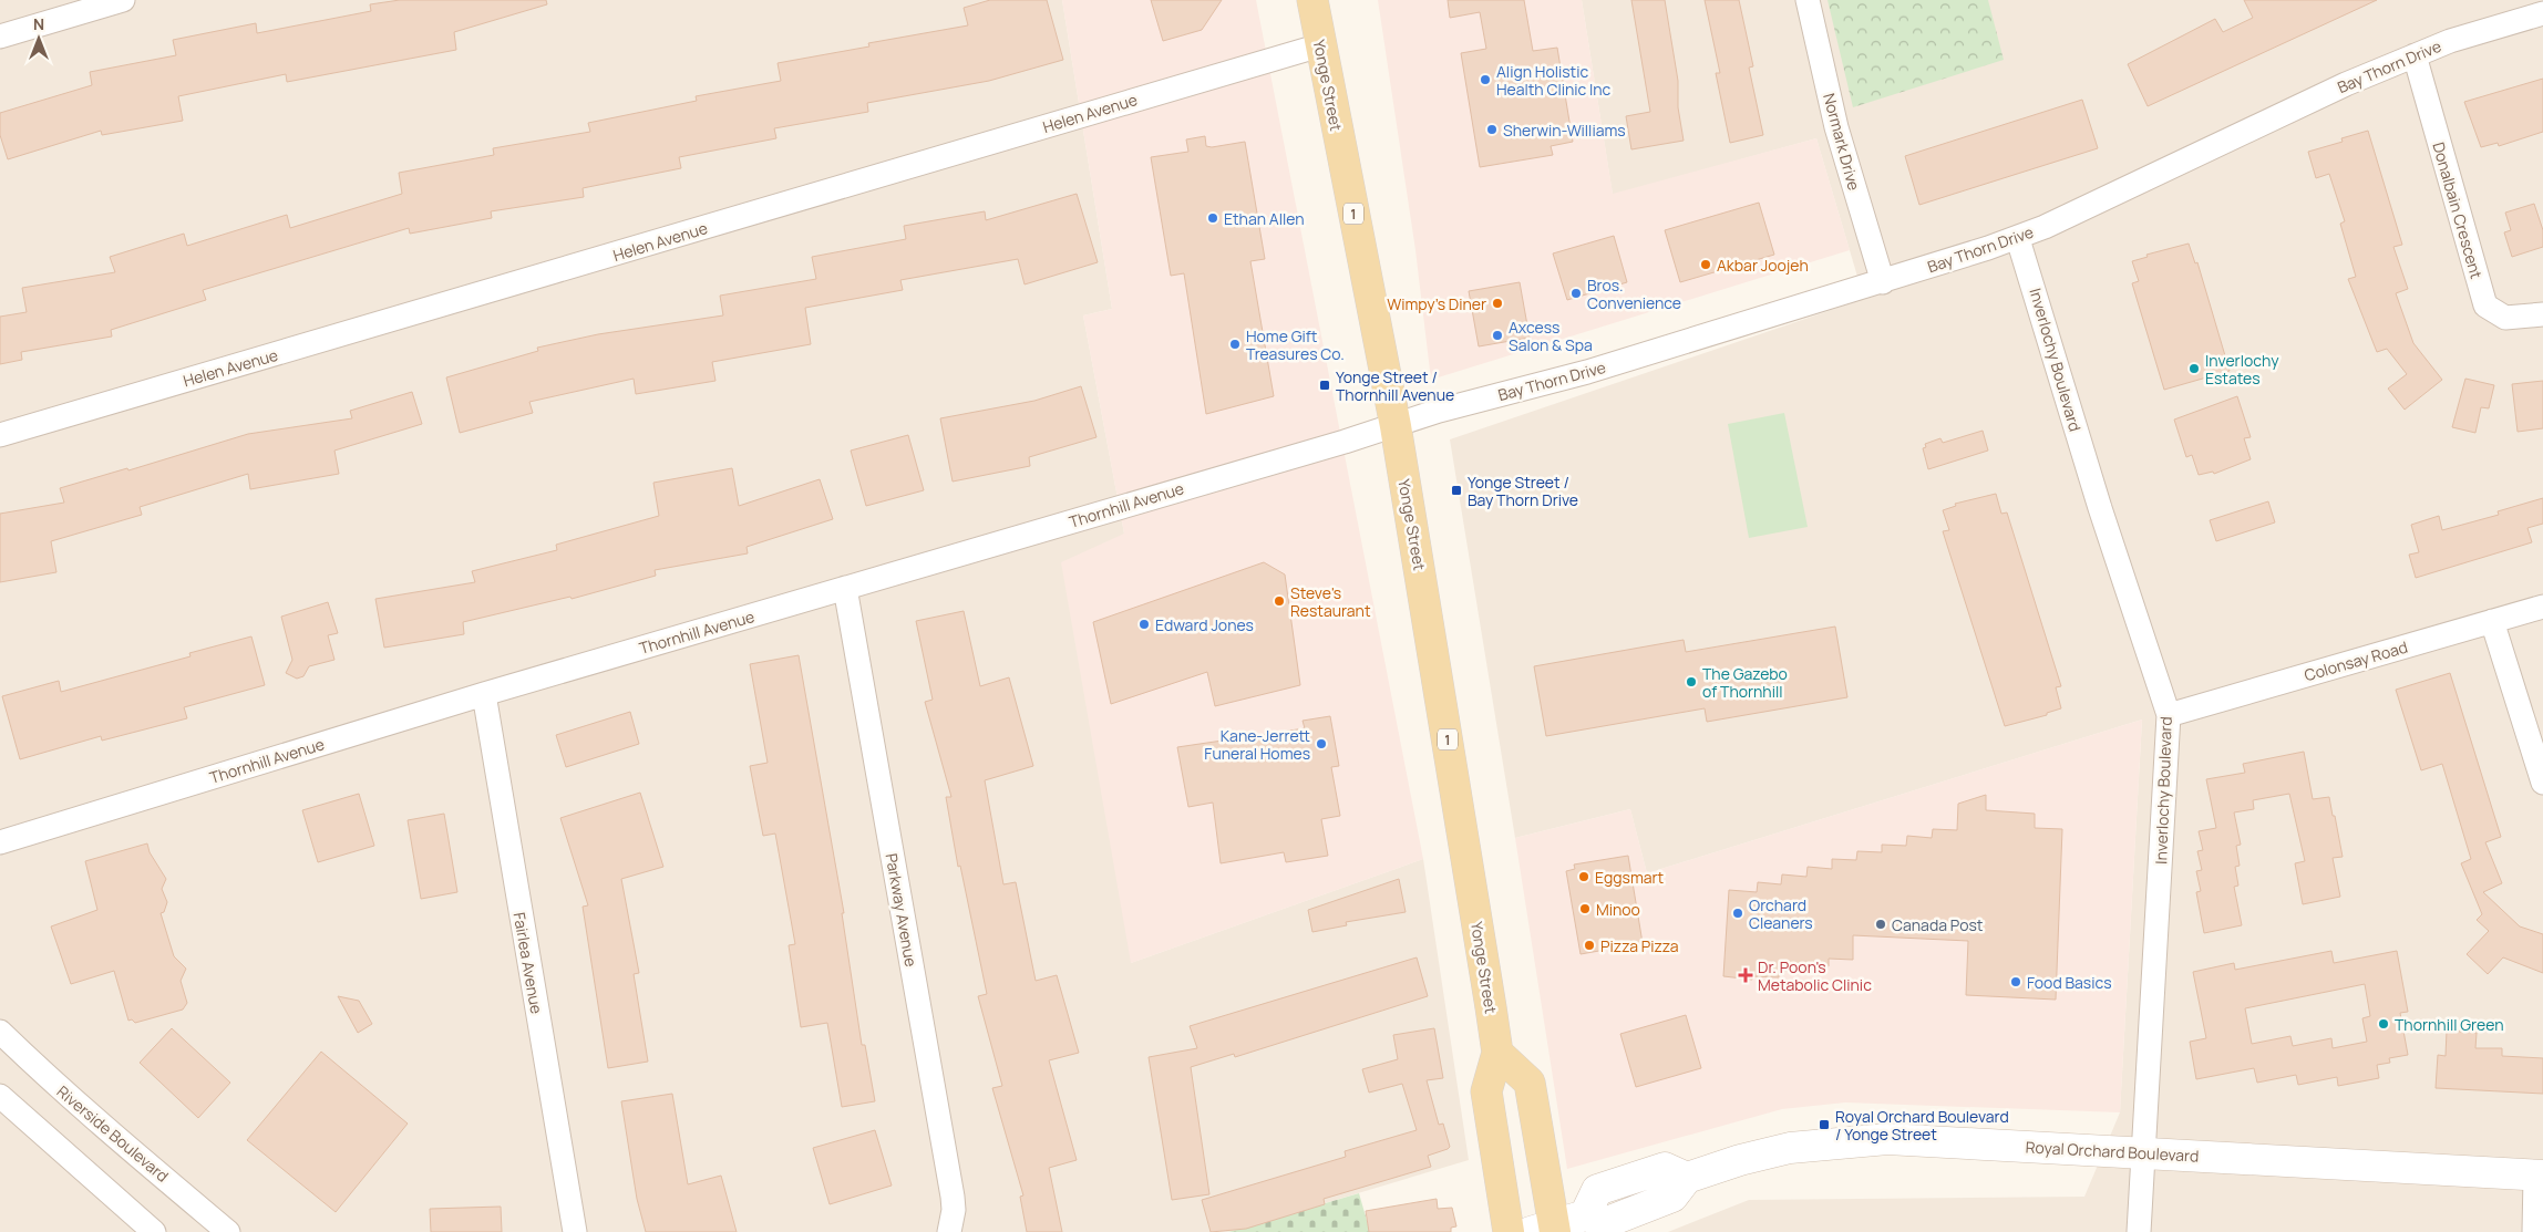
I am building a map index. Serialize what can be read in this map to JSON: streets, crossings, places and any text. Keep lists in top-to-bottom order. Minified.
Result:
{"streets":{"main road":["Yonge Street","1"],"street":["Bay Thorn Drive","Helen Avenue","Normark Drive","Donalbain Crescent","Inverlochy Boulevard","Thornhill Avenue","Colonsay Road","Parkway Avenue","Fairlea Avenue","Riverside Boulevard","Royal Orchard Boulevard"]},"crossings":[["Bay Thorn Drive","Yonge Street"],["Bay Thorn Drive","Normark Drive"],["Bay Thorn Drive","Donalbain Crescent"],["Bay Thorn Drive","Inverlochy Boulevard"],["Bay Thorn Drive","Thornhill Avenue"],["Yonge Street","Helen Avenue"],["Yonge Street","Thornhill Avenue"],["Inverlochy Boulevard","Colonsay Road"],["Inverlochy Boulevard","Royal Orchard Boulevard"],["Thornhill Avenue","Parkway Avenue"],["Thornhill Avenue","Fairlea Avenue"]],"places":{"other":["Align Holistic Health Clinic Inc","Sherwin-Williams","Ethan Allen","Akbar Joojeh","Bros. Convenience","Wimpy's Diner","Axcess Salon & Spa","Home Gift Treasures Co.","Inverlochy Estates","Steve's Restaurant","Edward Jones","The Gazebo of Thornhill","Kane-Jerrett Funeral Homes","Eggsmart","Minoo","Orchard Cleaners","Canada Post","Pizza Pizza","Food Basics","Thornhill Green"],"transit":["Yonge Street / Thornhill Avenue","Yonge Street / Bay Thorn Drive","Royal Orchard Boulevard / Yonge Street"],"health":["Dr. Poon's Metabolic Clinic"]},"north":"top"}
